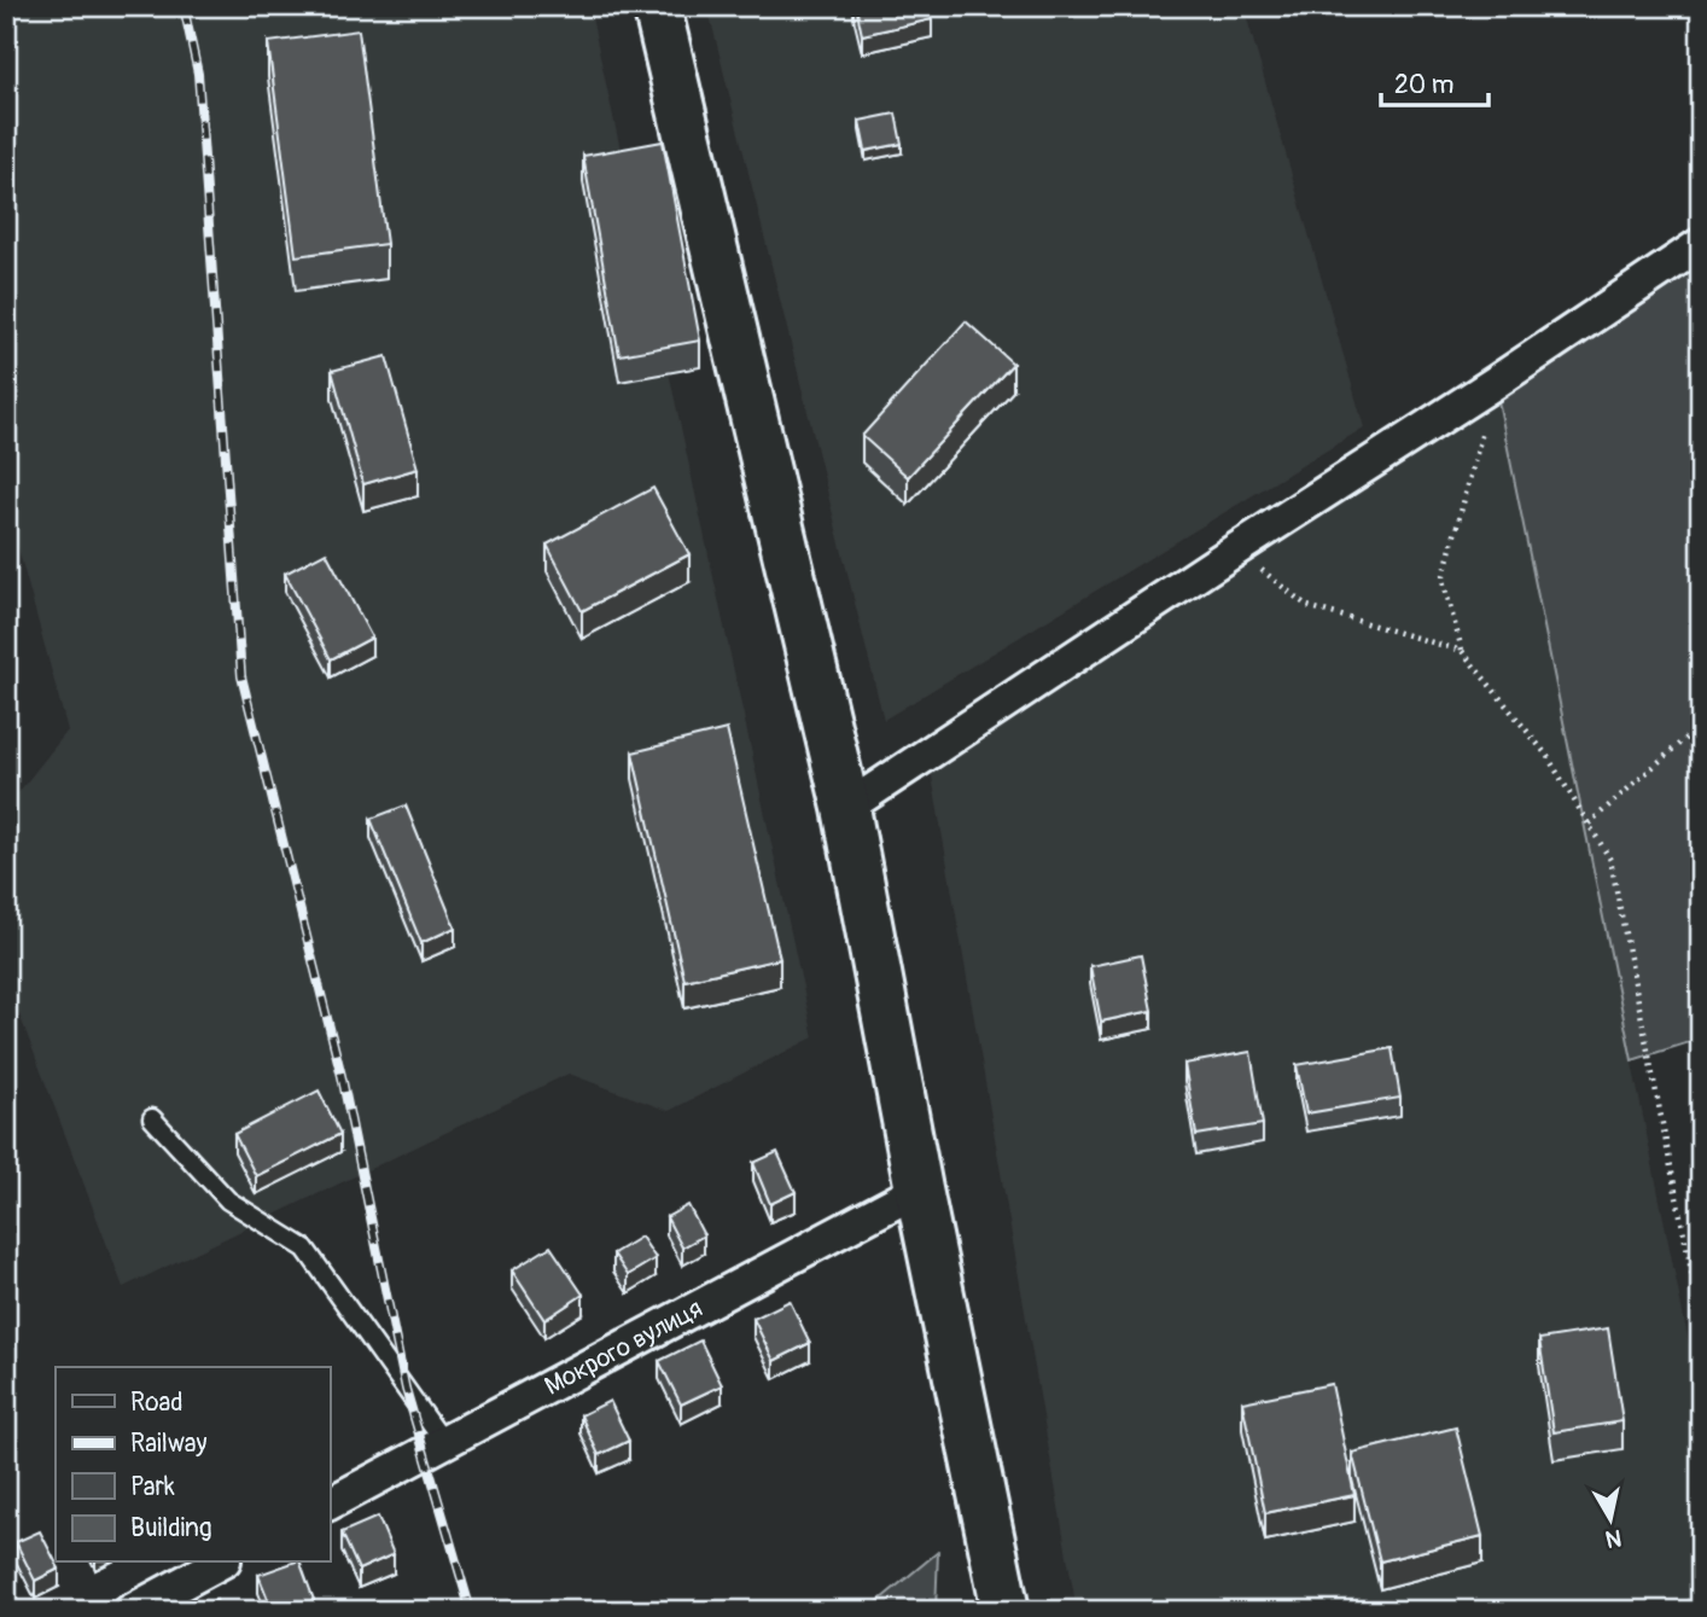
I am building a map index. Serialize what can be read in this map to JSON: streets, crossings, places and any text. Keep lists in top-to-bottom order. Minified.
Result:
{"streets":{"street":["Мокрого вулиця"]},"legend":["Road","Railway","Park","Building"],"scale_bar":"20 m","north":"bottom"}
